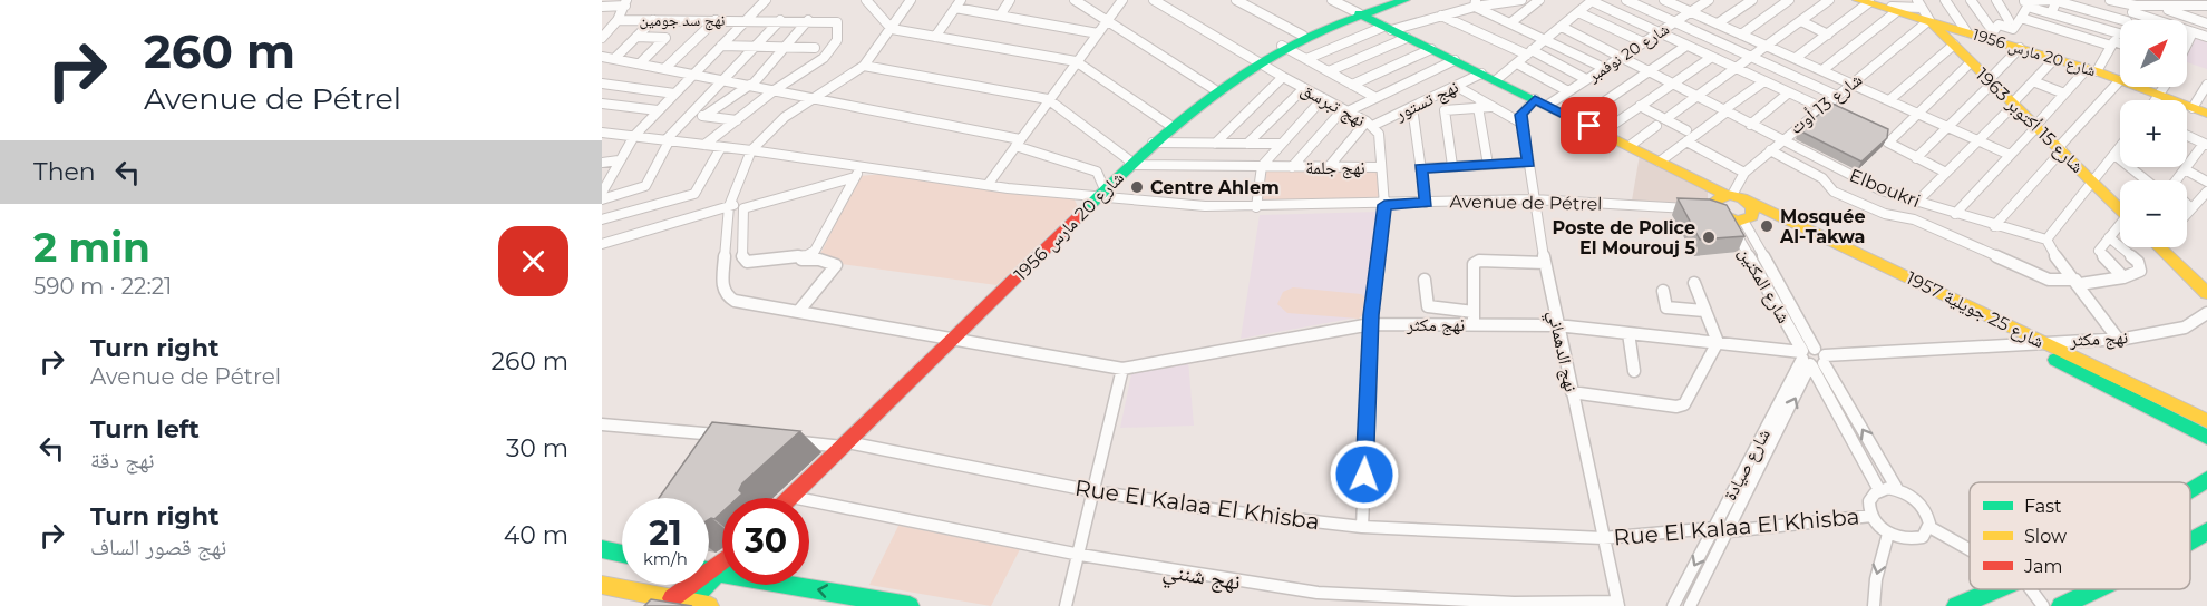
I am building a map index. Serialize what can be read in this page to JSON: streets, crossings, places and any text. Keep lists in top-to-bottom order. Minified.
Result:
{"streets":{"street":["نهج سد جومين","شارع 20 نوفمبر","شارع 20 مارس 1956","نهج تستور","شارع 13 أوت","نهج تبرسق","شارع 15 أكتوبر 1963","نهج جلمة","Elboukri","Avenue de Pétrel","شارع المكنين","شارع 25 جويلية 1957","نهج مكثر","نهج الدهماني","شارع صيادة","Rue El Kalaa El Khisba","نهج شنني"]},"crossings":[["شارع 20 نوفمبر","Elboukri"],["شارع 20 نوفمبر","شارع 25 جويلية 1957"],["شارع 20 مارس 1956","شارع 13 أوت"],["شارع 20 مارس 1956","نهج تبرسق"],["شارع 20 مارس 1956","شارع 15 أكتوبر 1963"],["شارع 20 مارس 1956","نهج جلمة"],["شارع 20 مارس 1956","Avenue de Pétrel"],["شارع 20 مارس 1956","شارع 25 جويلية 1957"],["شارع 20 مارس 1956","نهج مكثر"],["شارع 20 مارس 1956","Rue El Kalaa El Khisba"],["شارع 20 مارس 1956","نهج شنني"],["نهج تستور","نهج تبرسق"],["نهج تستور","شارع 25 جويلية 1957"],["شارع 13 أوت","شارع 15 أكتوبر 1963"],["شارع 13 أوت","Elboukri"],["شارع 13 أوت","شارع 25 جويلية 1957"],["نهج تبرسق","نهج جلمة"],["نهج تبرسق","Avenue de Pétrel"],["نهج تبرسق","نهج مكثر"],["نهج تبرسق","Rue El Kalaa El Khisba"],["Avenue de Pétrel","شارع المكنين"],["Avenue de Pétrel","نهج الدهماني"],["شارع المكنين","شارع 25 جويلية 1957"],["شارع المكنين","نهج مكثر"],["شارع المكنين","شارع صيادة"],["شارع المكنين","Rue El Kalaa El Khisba"],["شارع 25 جويلية 1957","نهج مكثر"],["نهج مكثر","نهج الدهماني"],["نهج مكثر","شارع صيادة"],["نهج الدهماني","Rue El Kalaa El Khisba"],["نهج الدهماني","نهج شنني"],["شارع صيادة","Rue El Kalaa El Khisba"]],"places":["Centre Ahlem","Mosquée Al-Takwa","Poste de Police El Mourouj 5"],"legend":["Fast","Slow","Jam"],"north":"top right","page":{"turn":["260 m","Avenue de Pétrel"],"map_buttons":["+","−"],"then":"Then","heading":["2 min","590 m · 22:21"],"list":[{"name":"Turn right","note":"Avenue de Pétrel","value":"260 m"},{"name":"Turn left","note":"نهج دقة","value":"30 m"},{"name":"Turn right","note":"نهج قصور الساف","value":"40 m"}],"speed":"21 km/h","limit":"30"}}
